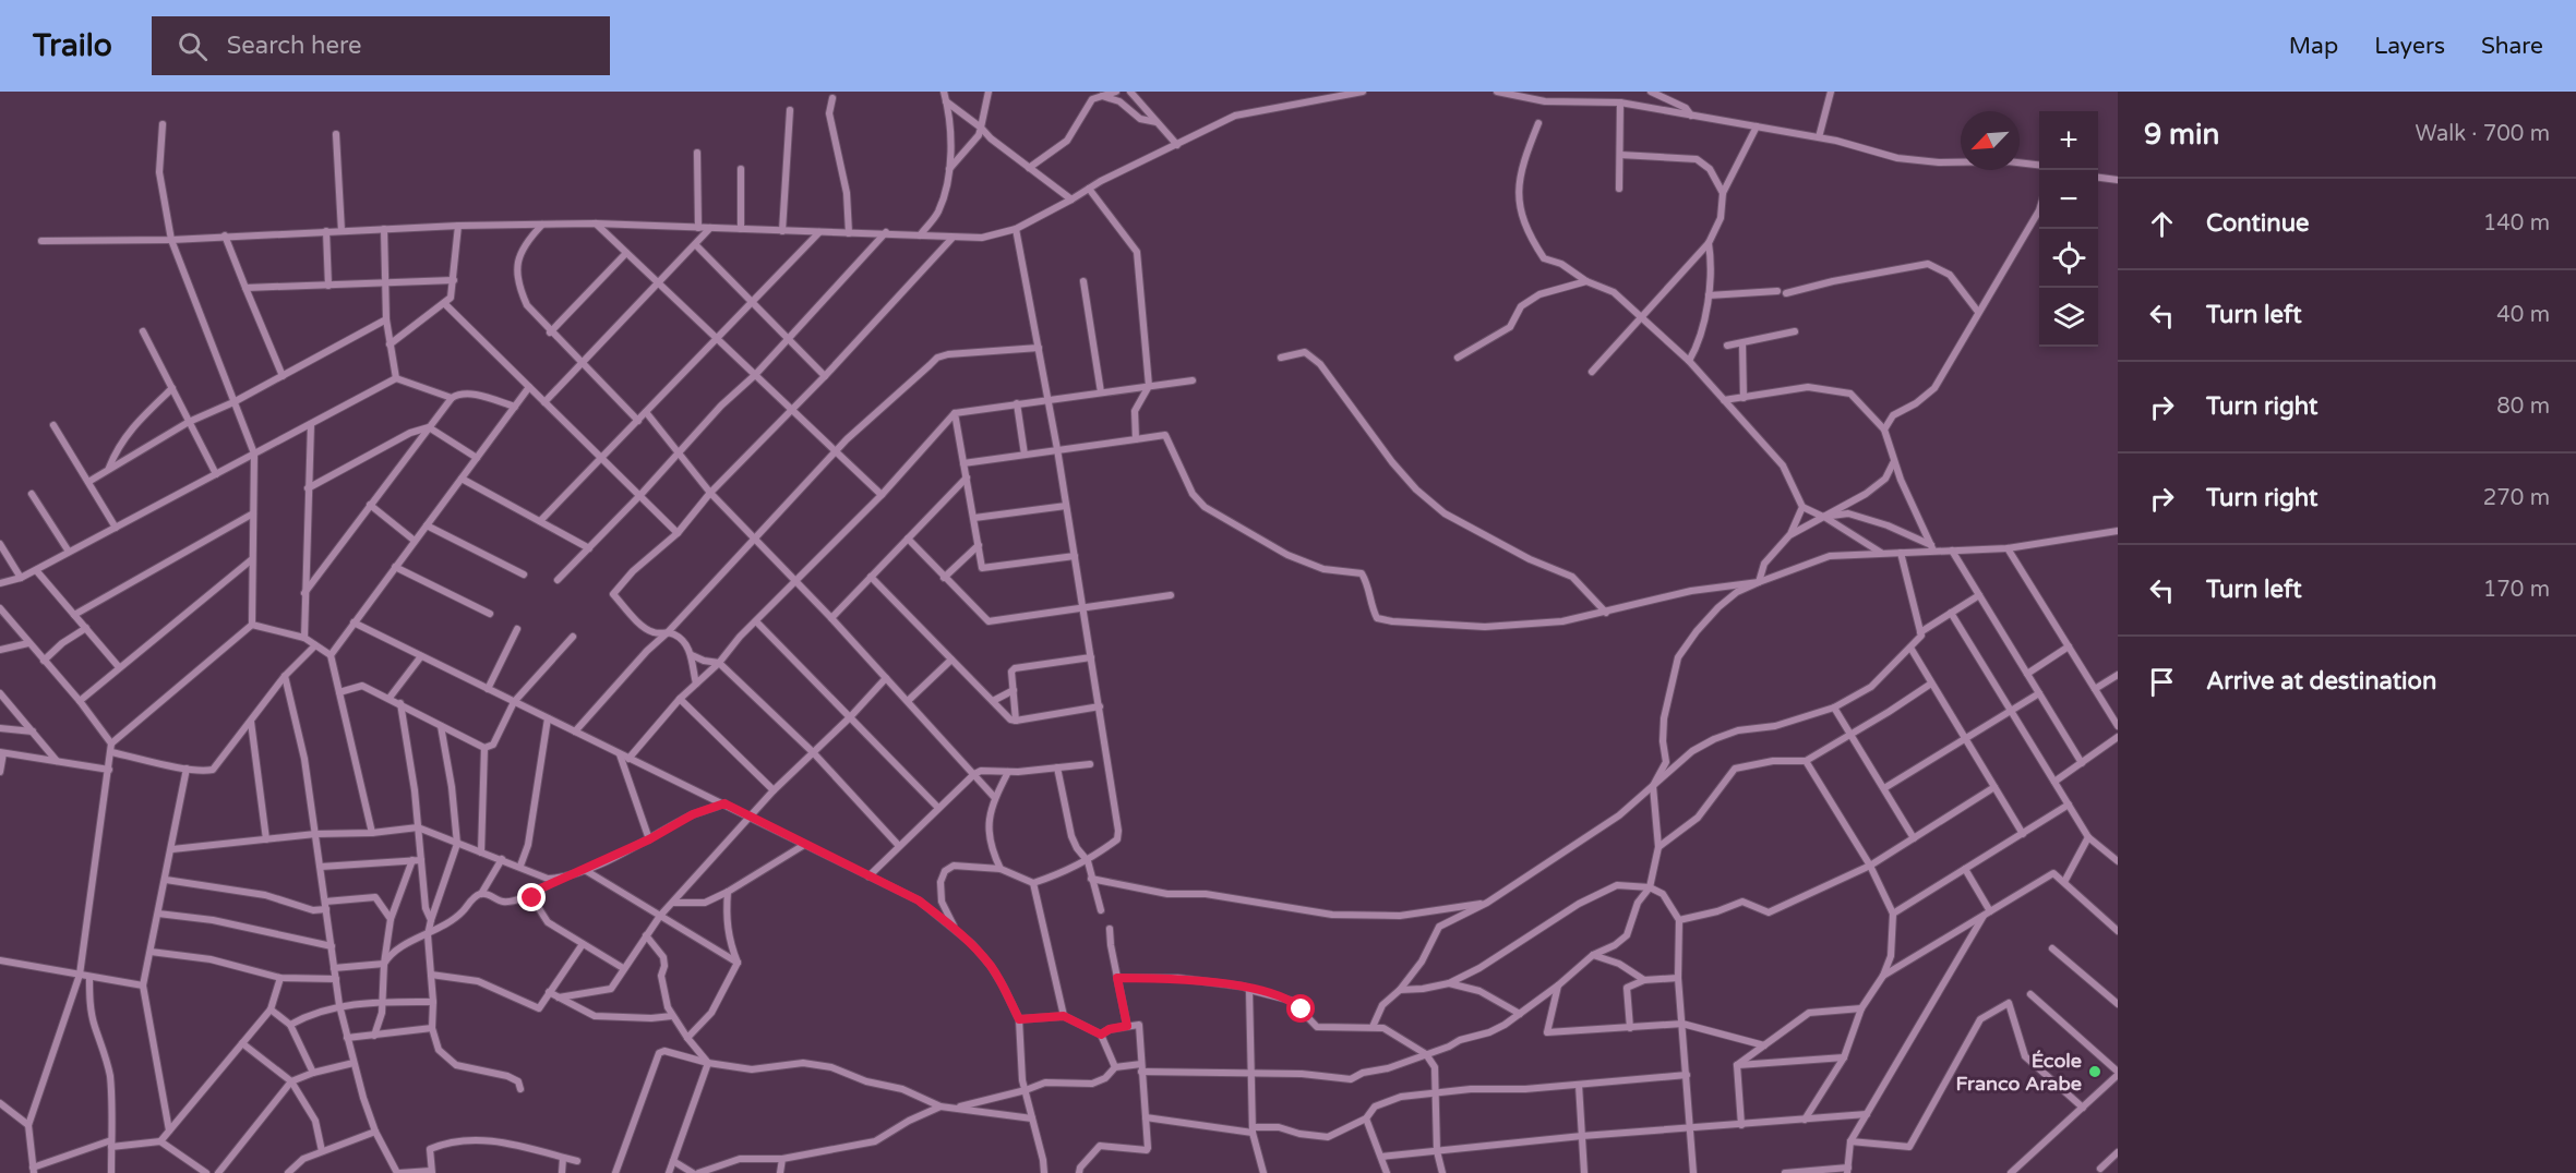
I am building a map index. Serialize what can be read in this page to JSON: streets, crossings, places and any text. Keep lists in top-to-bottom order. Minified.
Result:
{"places":["École Franco Arabe"],"north":"bottom left","page":{"header":"Trailo","search":"Search here","nav":["Map","Layers","Share"],"heading":["9 min","Walk · 700 m"],"map_buttons":["+","−"],"list":[["Continue","140 m"],["Turn left","40 m"],["Turn right","80 m"],["Turn right","270 m"],["Turn left","170 m"],"Arrive at destination"]}}
